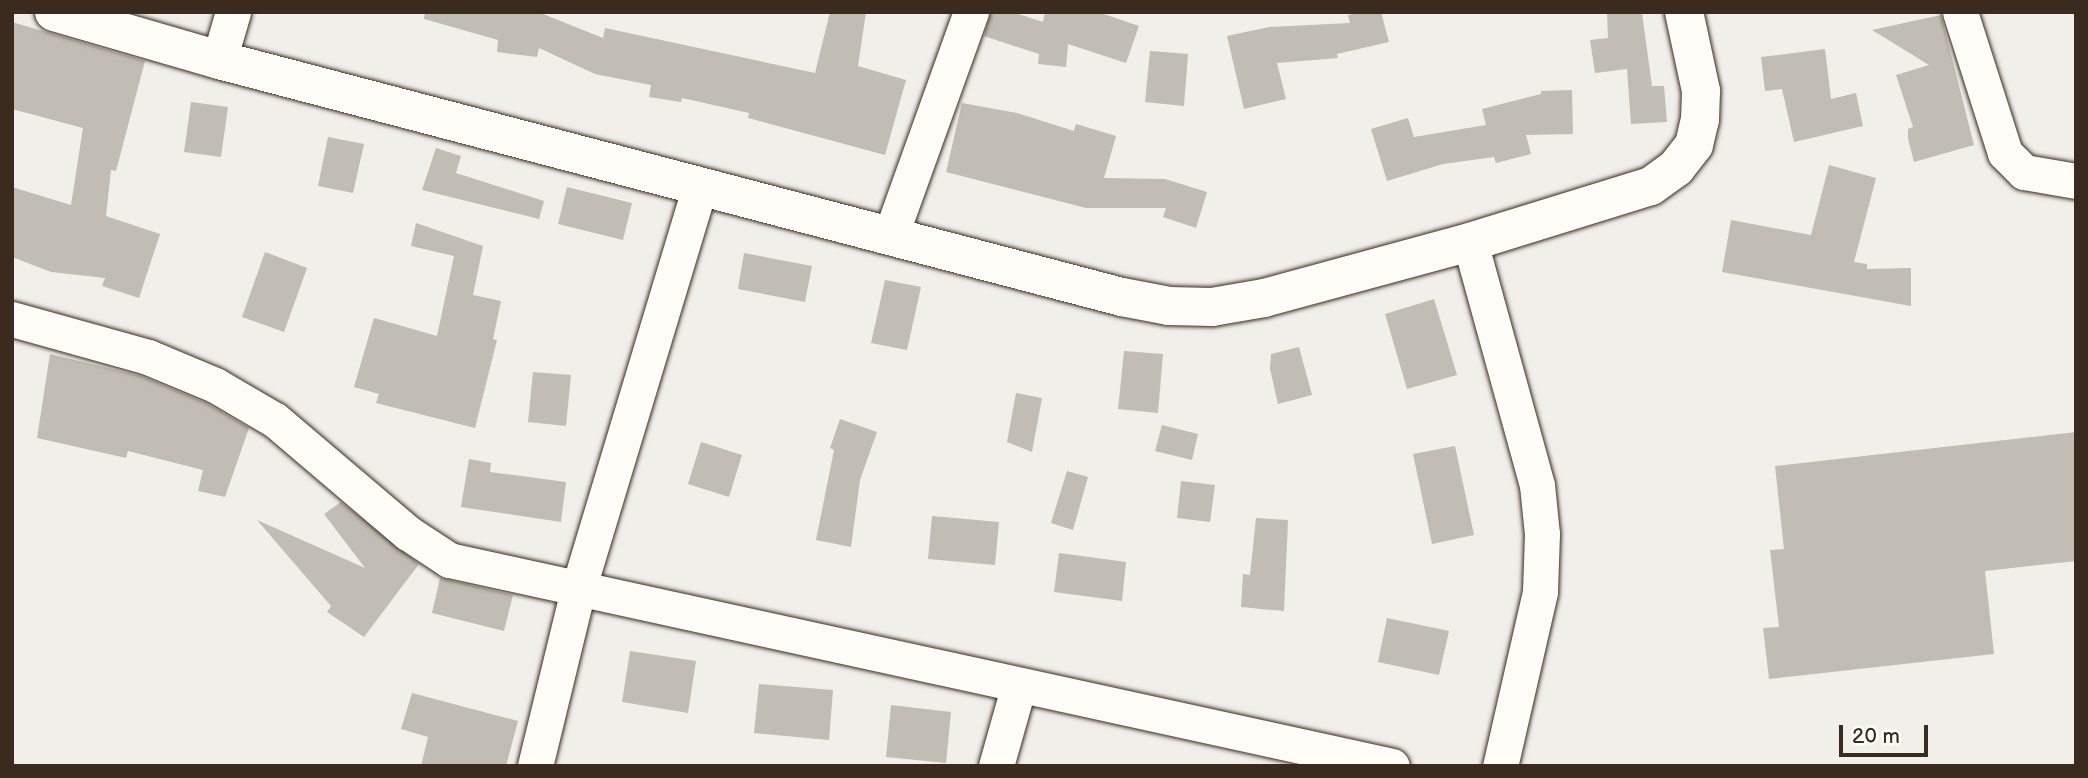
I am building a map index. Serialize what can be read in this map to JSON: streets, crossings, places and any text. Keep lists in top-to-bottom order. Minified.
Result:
{"scale_bar":"20 m"}
